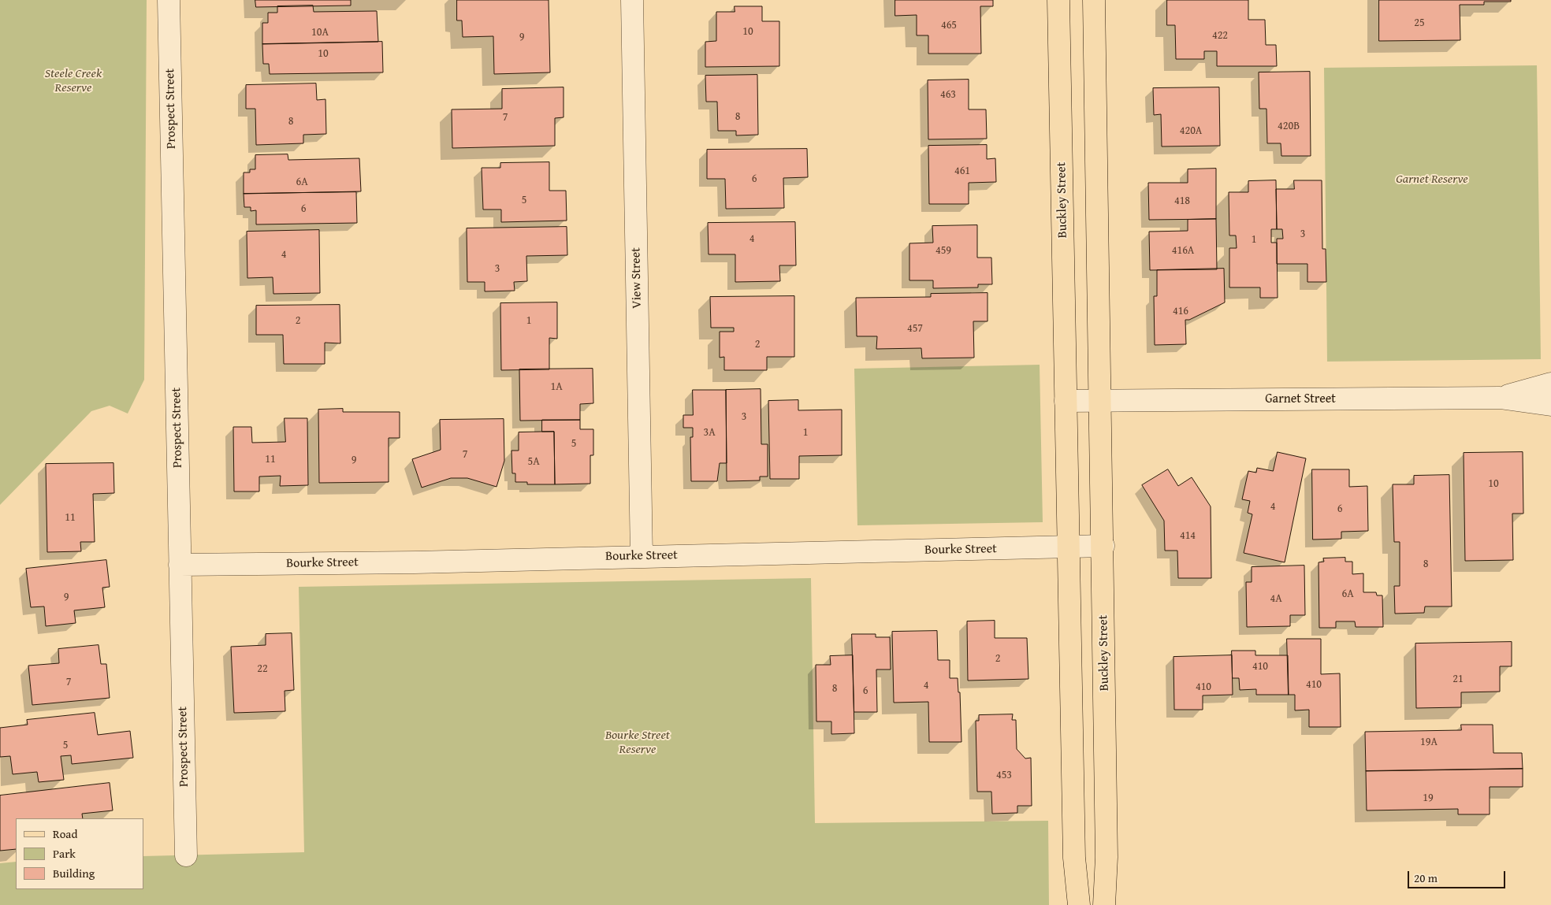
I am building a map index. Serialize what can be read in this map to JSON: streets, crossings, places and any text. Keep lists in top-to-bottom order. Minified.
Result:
{"streets":{"main road":["Buckley Street"],"street":["Prospect Street","View Street","Garnet Street","Bourke Street"]},"crossings":[["Prospect Street","Bourke Street"],["Buckley Street","Garnet Street"],["Buckley Street","Bourke Street"],["View Street","Bourke Street"]],"parks":["Steele Creek Reserve","Garnet Reserve","Bourke Street Reserve"],"house_numbers":["25","465","10","10A","422","9","10","463","8","7","8","420B","420A","461","6","6A","5","418","6","3","4","1","459","416A","4","3","416","2","1","457","2","1A","3","3A","1","5","7","11","9","5A","10","4","6","11","414","8","6A","9","4A","2","410","22","21","7","410","4","410","8","6","19A","5","453","19"],"legend":["Road","Park","Building"],"scale_bar":"20 m"}
